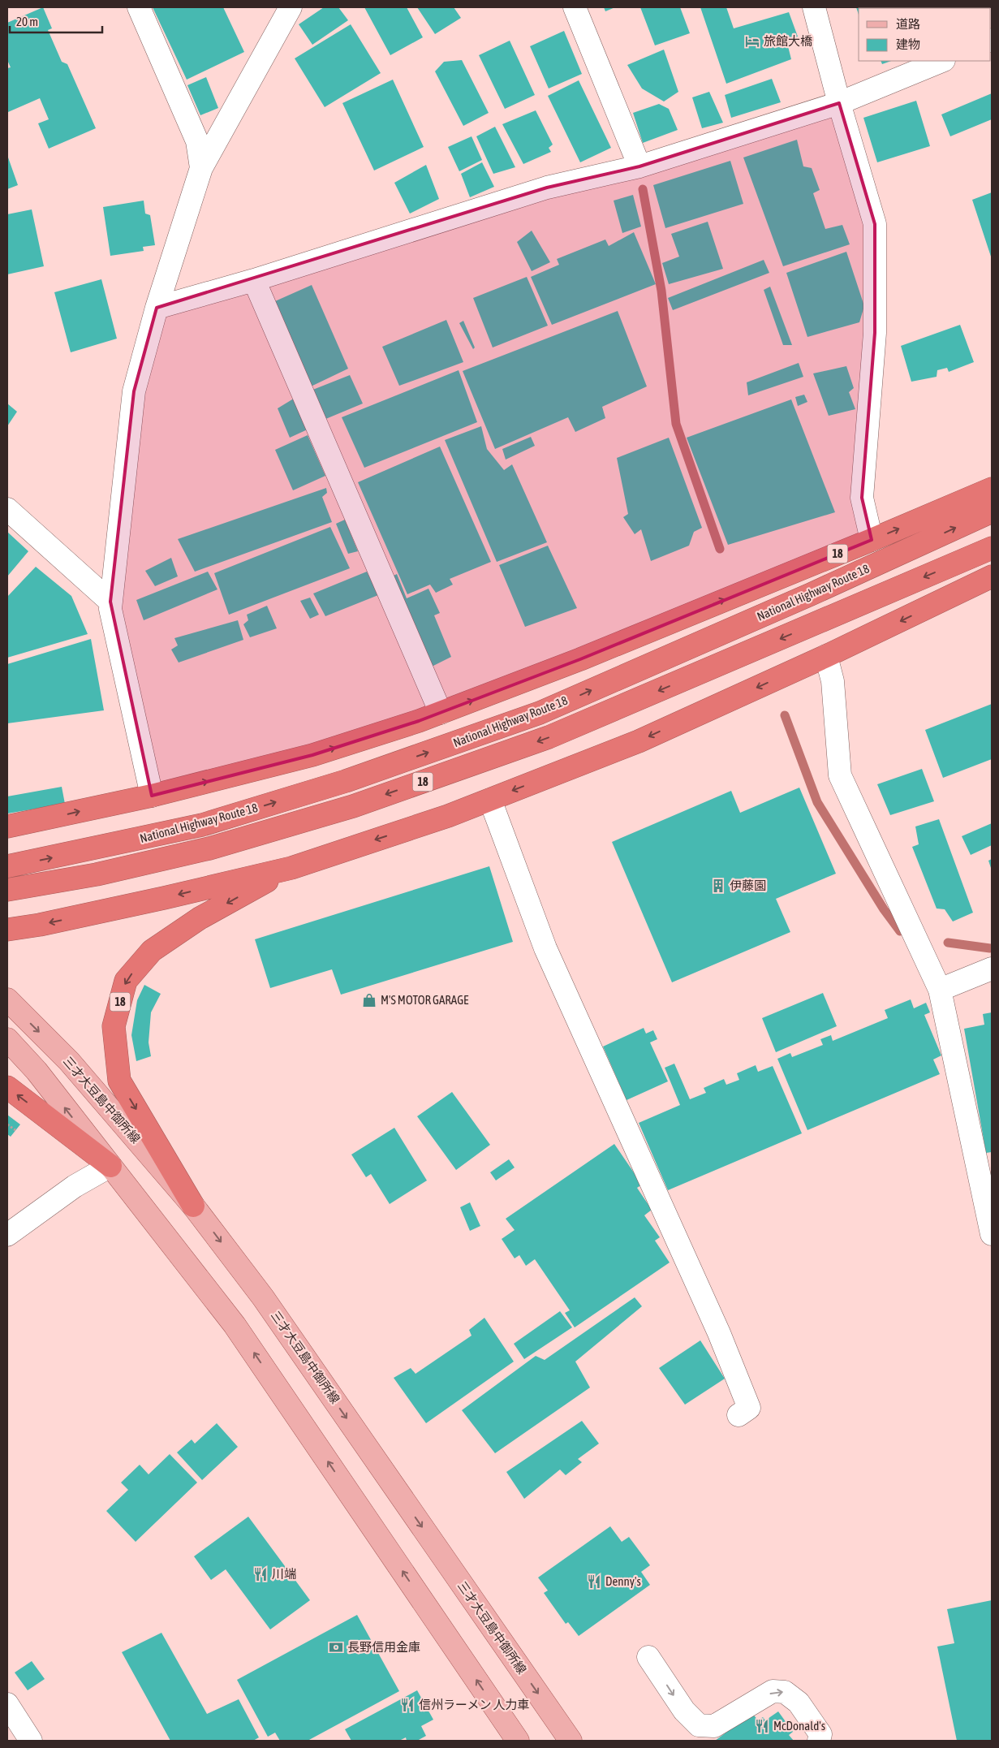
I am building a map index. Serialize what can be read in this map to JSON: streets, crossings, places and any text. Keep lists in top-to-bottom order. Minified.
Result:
{"streets":{"highway":["18","National Highway Route 18"],"main road":["三才大豆島中御所線"]},"crossings":[["18","三才大豆島中御所線"]],"places":{"hotel":["旅館大橋"],"building":["伊藤園"],"shop":["M'S MOTOR GARAGE"],"restaurant":["川端","Denny's","信州ラーメン 人力車","McDonald's"],"bank":["長野信用金庫"]},"legend":["道路","建物"],"scale_bar":"20 m"}
